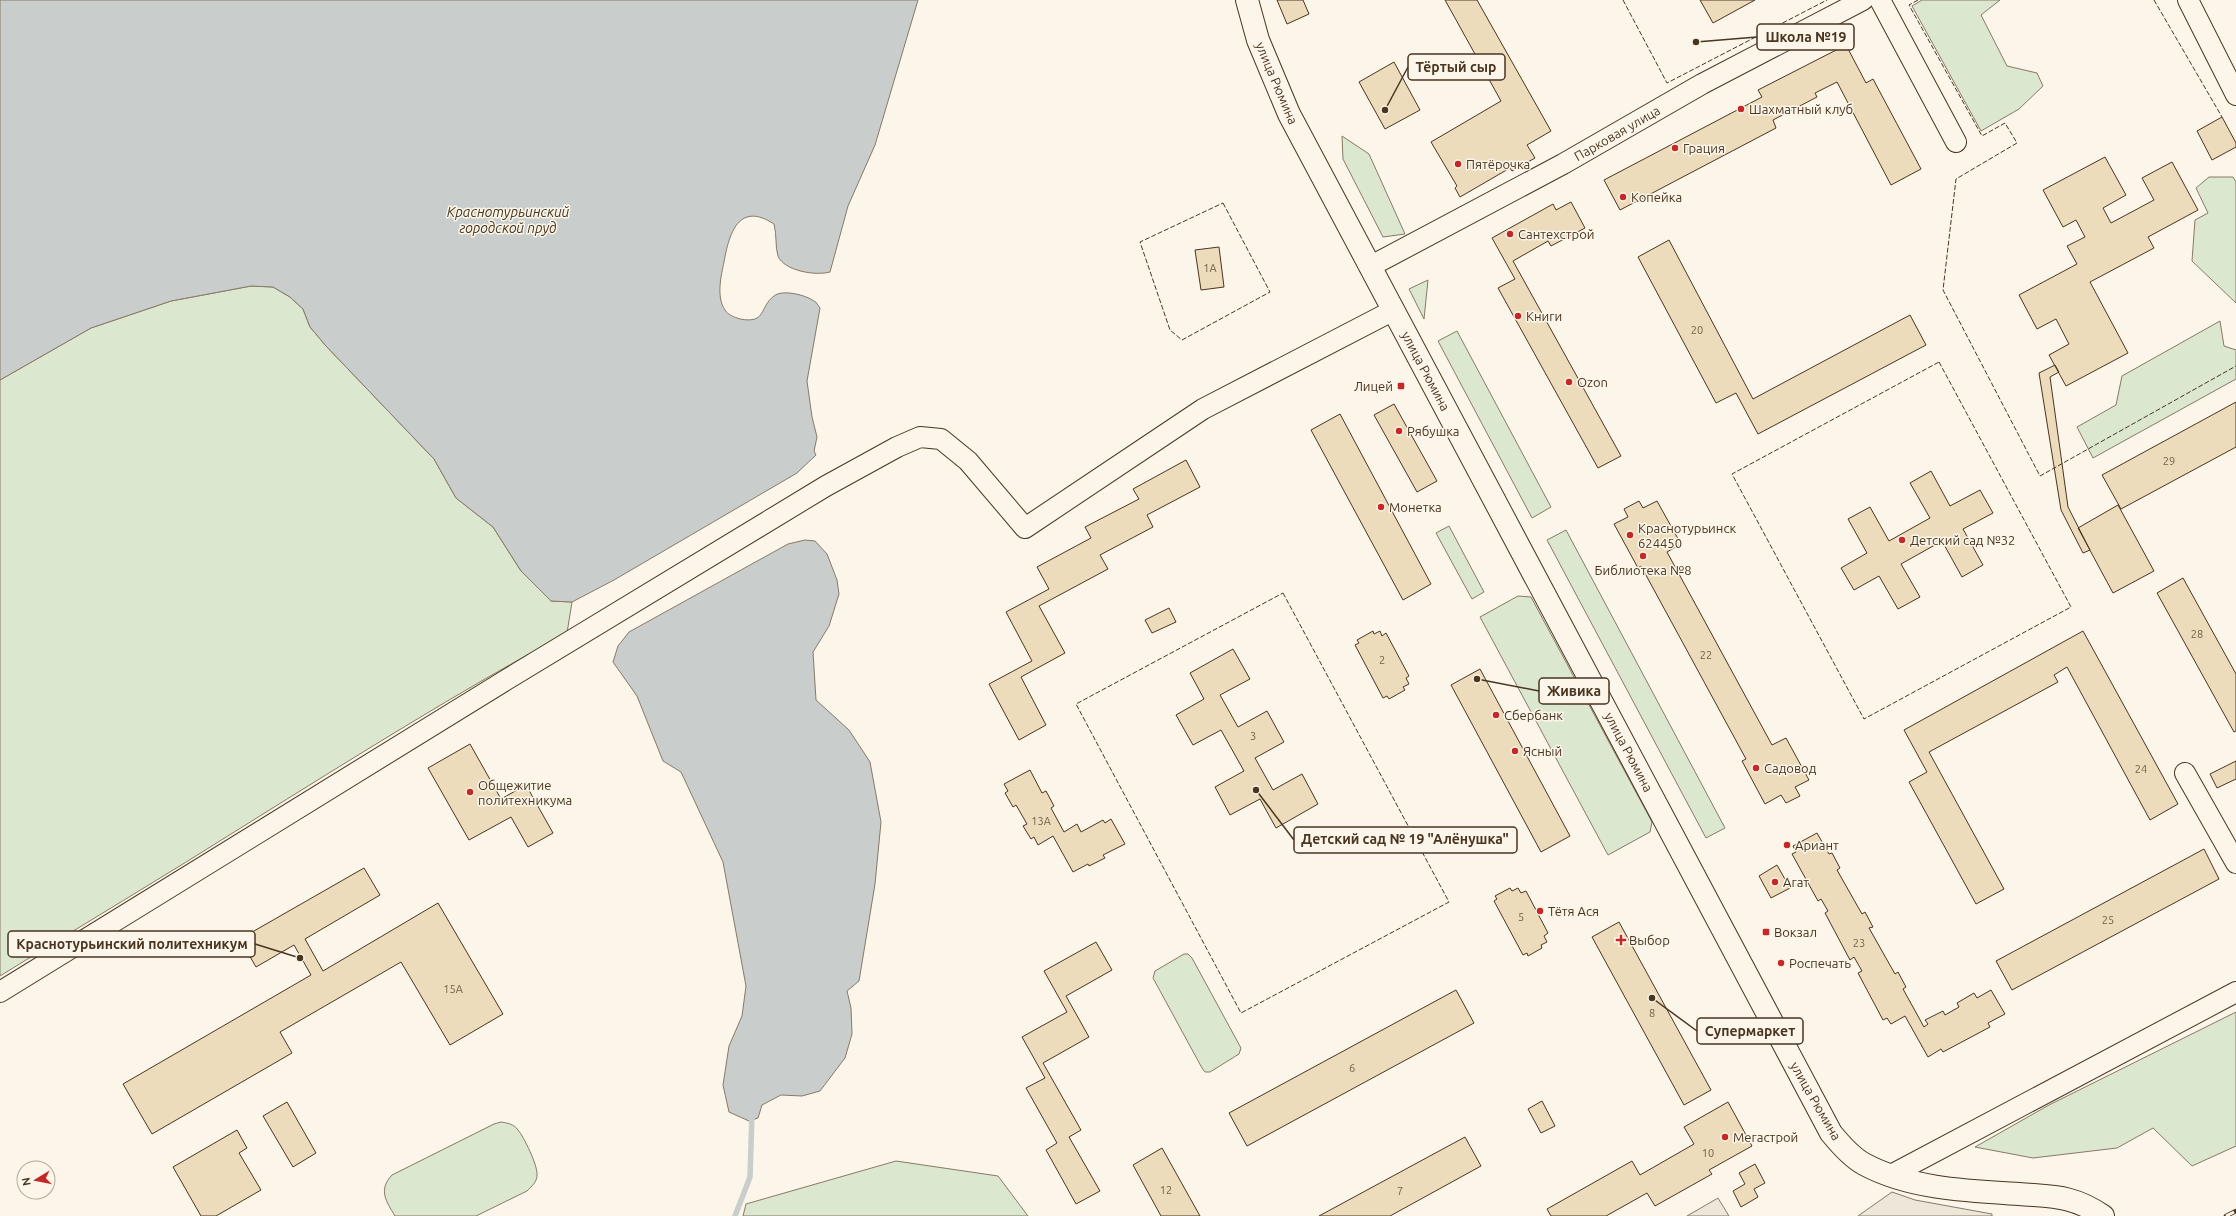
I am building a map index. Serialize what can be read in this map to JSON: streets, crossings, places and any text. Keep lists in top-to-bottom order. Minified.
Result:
{"streets":{"main road":["улица Рюмина"],"street":["Парковая улица"]},"crossings":[["улица Рюмина","Парковая улица"]],"water":["Краснотурьинский городской пруд"],"places":{"other":["Школа №19","Шахматный клуб","Тёртый сыр","Грация","Пятёрочка","Копейка","Сантехстрой","Книги","Ozon","Рябушка","Монетка","Краснотурьинск 624450","Детский сад №32","Библиотека №8","Живика","Сбербанк","Ясный","Садовод","Детский сад № 19 \"Алёнушка\"","Общежитие политехникума","Ариант","Агат","Тётя Ася","Краснотурьинский политехникум","Роспечать","Супермаркет","Мегастрой"],"transit":["Лицей","Вокзал"],"health":["Выбор"]},"house_numbers":["1А","20","29","28","22","2","3","24","13А","5","25","23","15А","8","6","10","12","7"],"north":"left"}
